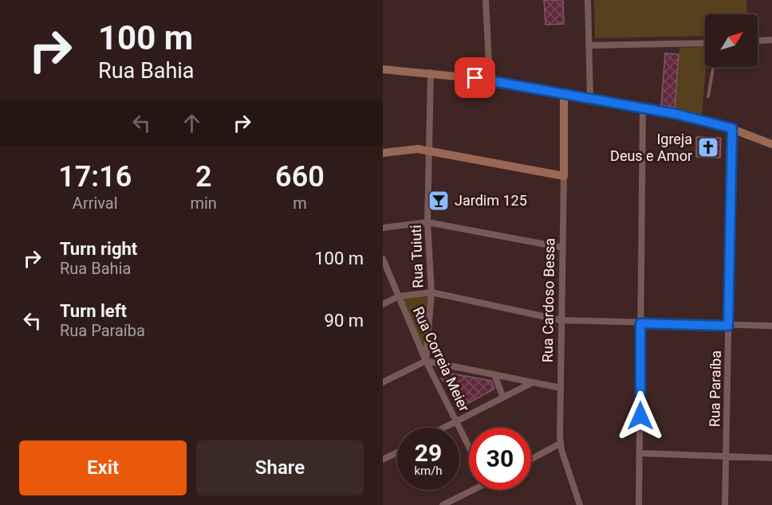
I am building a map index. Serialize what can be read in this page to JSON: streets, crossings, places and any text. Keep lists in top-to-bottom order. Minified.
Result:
{"streets":{"main road":["Rua Cardoso Bessa"],"street":["Rua Tuiuti","Rua Correia Meier","Rua Paraíba"]},"crossings":[["Rua Tuiuti","Rua Correia Meier"]],"places":{"church":["Igreja Deus e Amor"],"bar":["Jardim 125"]},"north":"top right","page":{"turn":["100 m","Rua Bahia"],"eta":["17:16","Arrival","2","min","660","m"],"list":[{"name":"Turn right","note":"Rua Bahia","value":"100 m"},{"name":"Turn left","note":"Rua Paraíba","value":"90 m"}],"speed":"29 km/h","limit":"30","buttons":["Exit","Share"]}}
